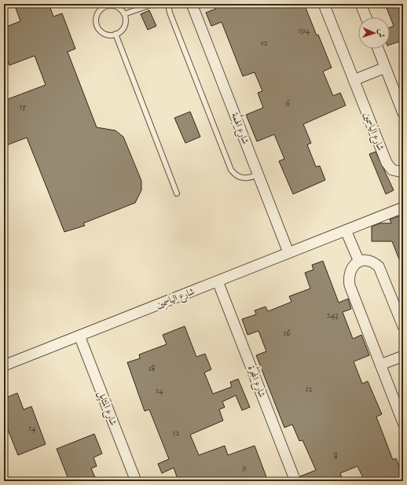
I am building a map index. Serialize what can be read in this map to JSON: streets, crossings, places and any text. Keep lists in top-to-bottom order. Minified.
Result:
{"streets":{"street":["شارع الهِمَّة","شارع اليَاسمِين","شارع المَجَرَّة","شارع المَثَايِل"]},"crossings":[["شارع الهِمَّة","شارع اليَاسمِين"],["شارع اليَاسمِين","شارع المَجَرَّة"],["شارع اليَاسمِين","شارع المَثَايِل"]],"house_numbers":["194","10","6","15","243","16","18","12","14","14","12","8","9"],"north":"right"}
